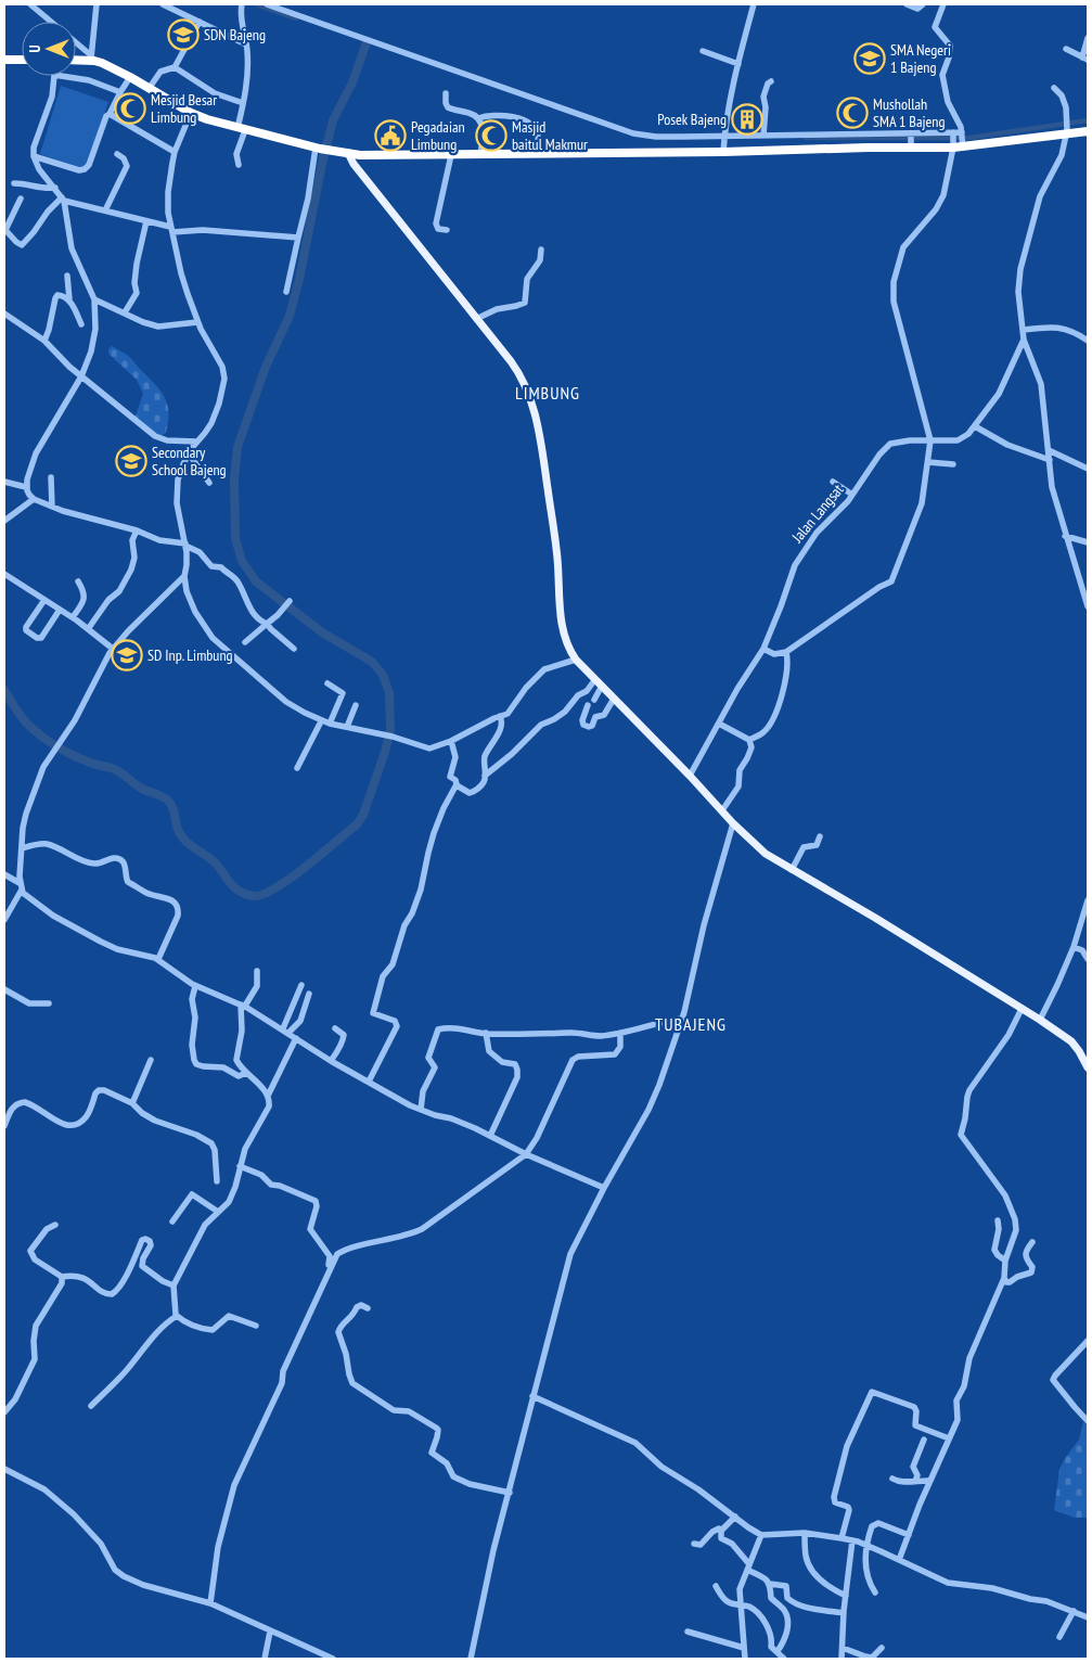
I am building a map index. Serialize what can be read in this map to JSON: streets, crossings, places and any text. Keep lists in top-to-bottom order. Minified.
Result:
{"streets":{"street":["Jalan Langsat"]},"districts":["LIMBUNG","TUBAJENG"],"places":{"school or university":["SDN Bajeng","SMA Negeri 1 Bajeng","Secondary School Bajeng","SD Inp. Limbung"],"mosque":["Mesjid Besar Limbung","Mushollah SMA 1 Bajeng","Masjid baitul Makmur"],"building":["Posek Bajeng"],"public building":["Pegadaian Limbung"]},"north":"left"}
